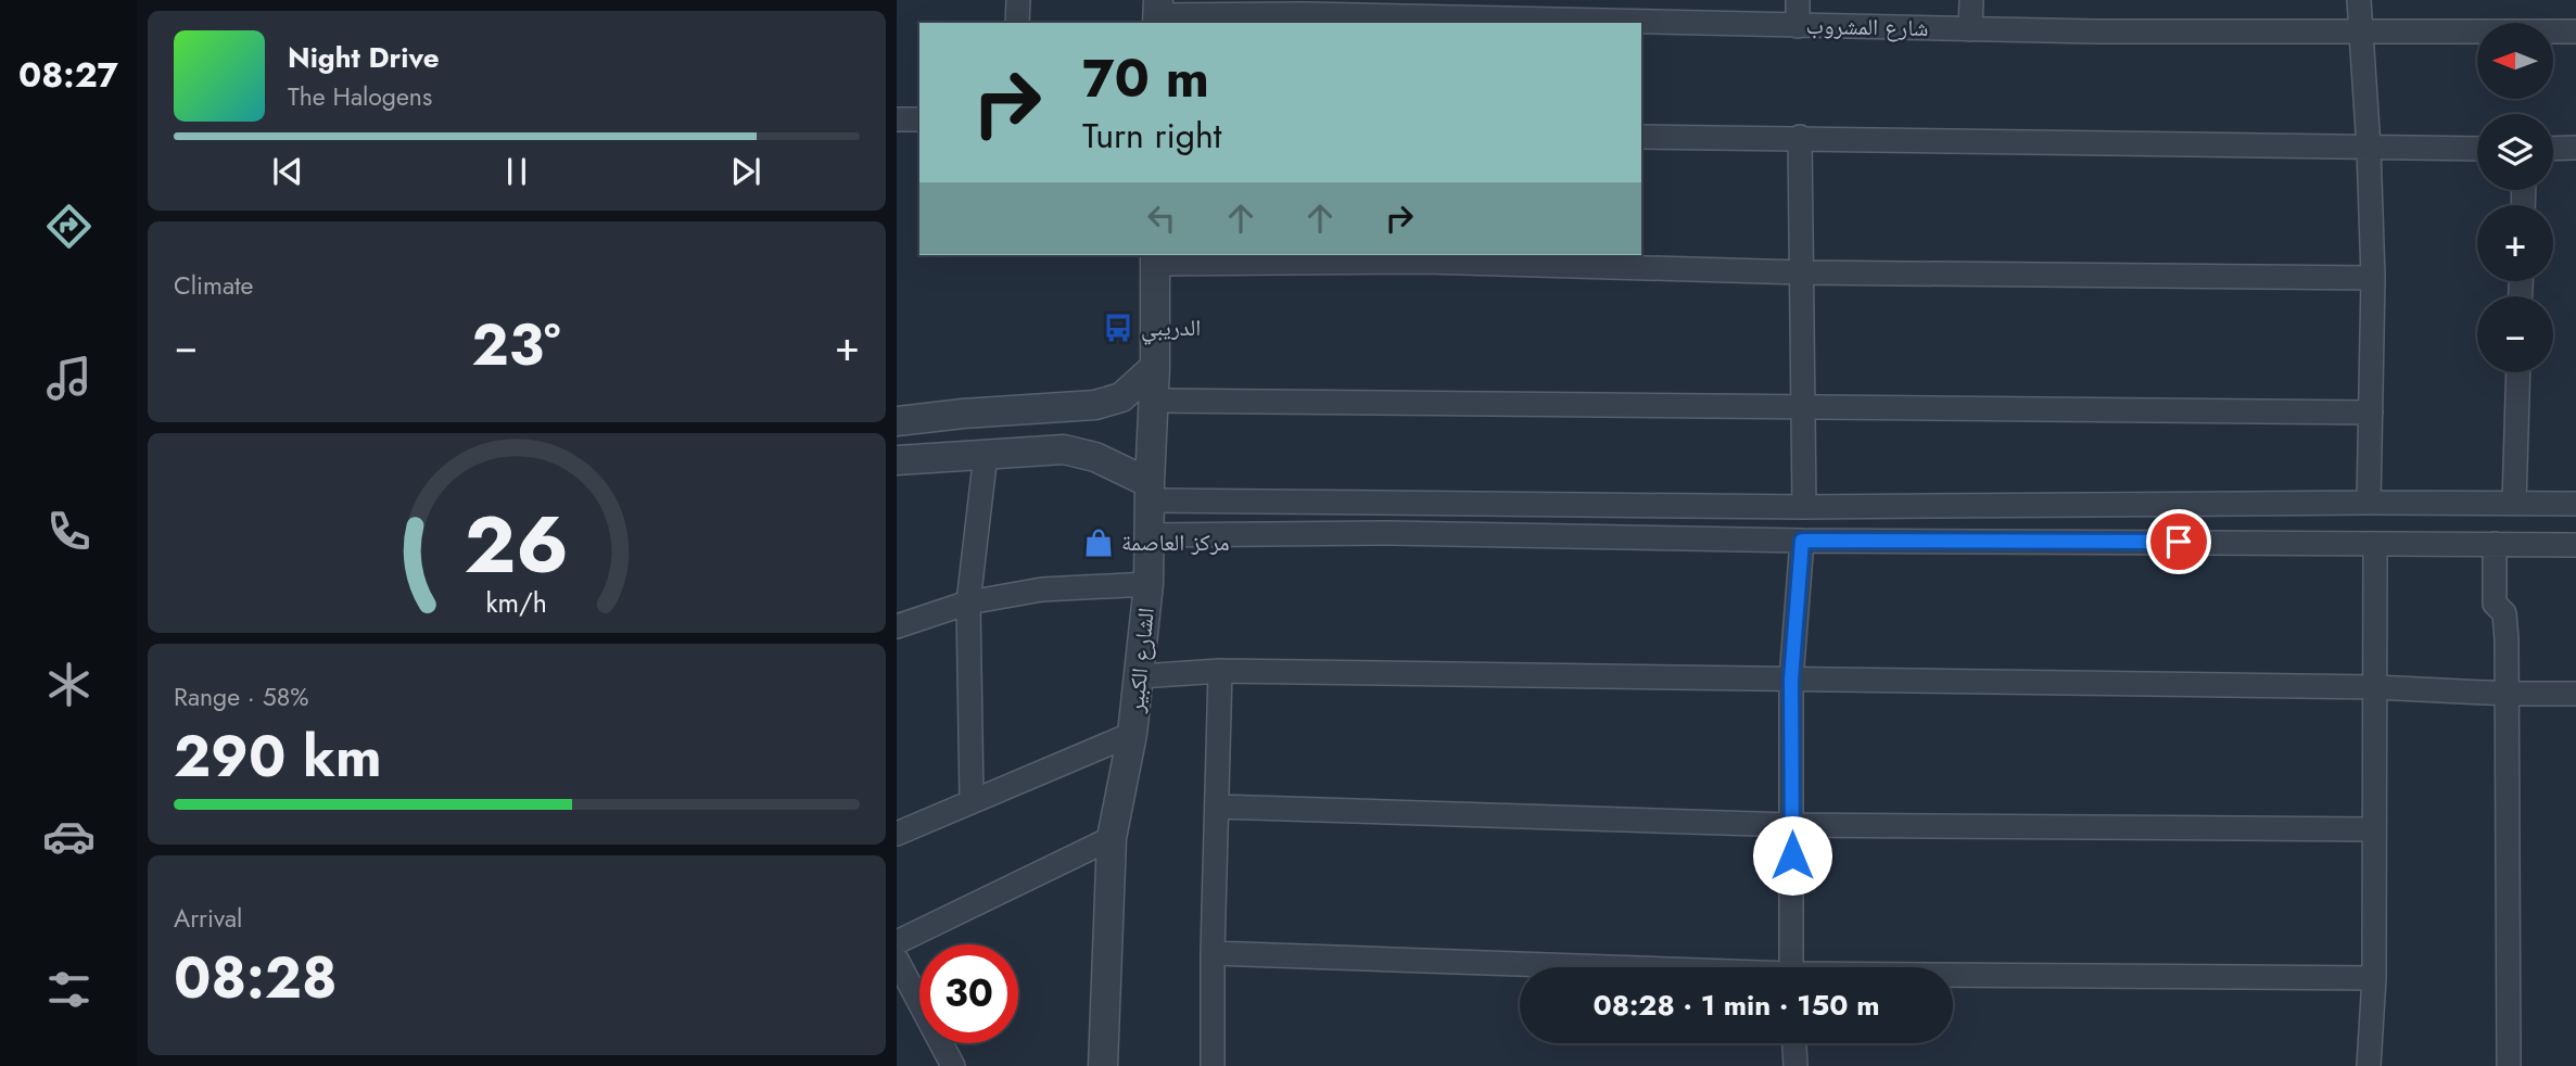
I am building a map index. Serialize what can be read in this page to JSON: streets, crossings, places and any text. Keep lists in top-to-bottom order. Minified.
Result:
{"streets":{"street":["شارع المشروب","الشارع الكبير"]},"places":{"bus stop":["الدريبي"],"shop":["مركز العاصمة"]},"north":"left","page":{"tabs":"08:27","map_buttons":["+","−"],"turn":["70 m","Turn right"],"song":["Night Drive","The Halogens"],"tile":["Climate",["Range · 58%","290 km"],["Arrival","08:28"]],"heat":["−","23°","+"],"limit":"30","trip":"08:28 · 1 min · 150 m","gauge":["26","km/h"]}}
